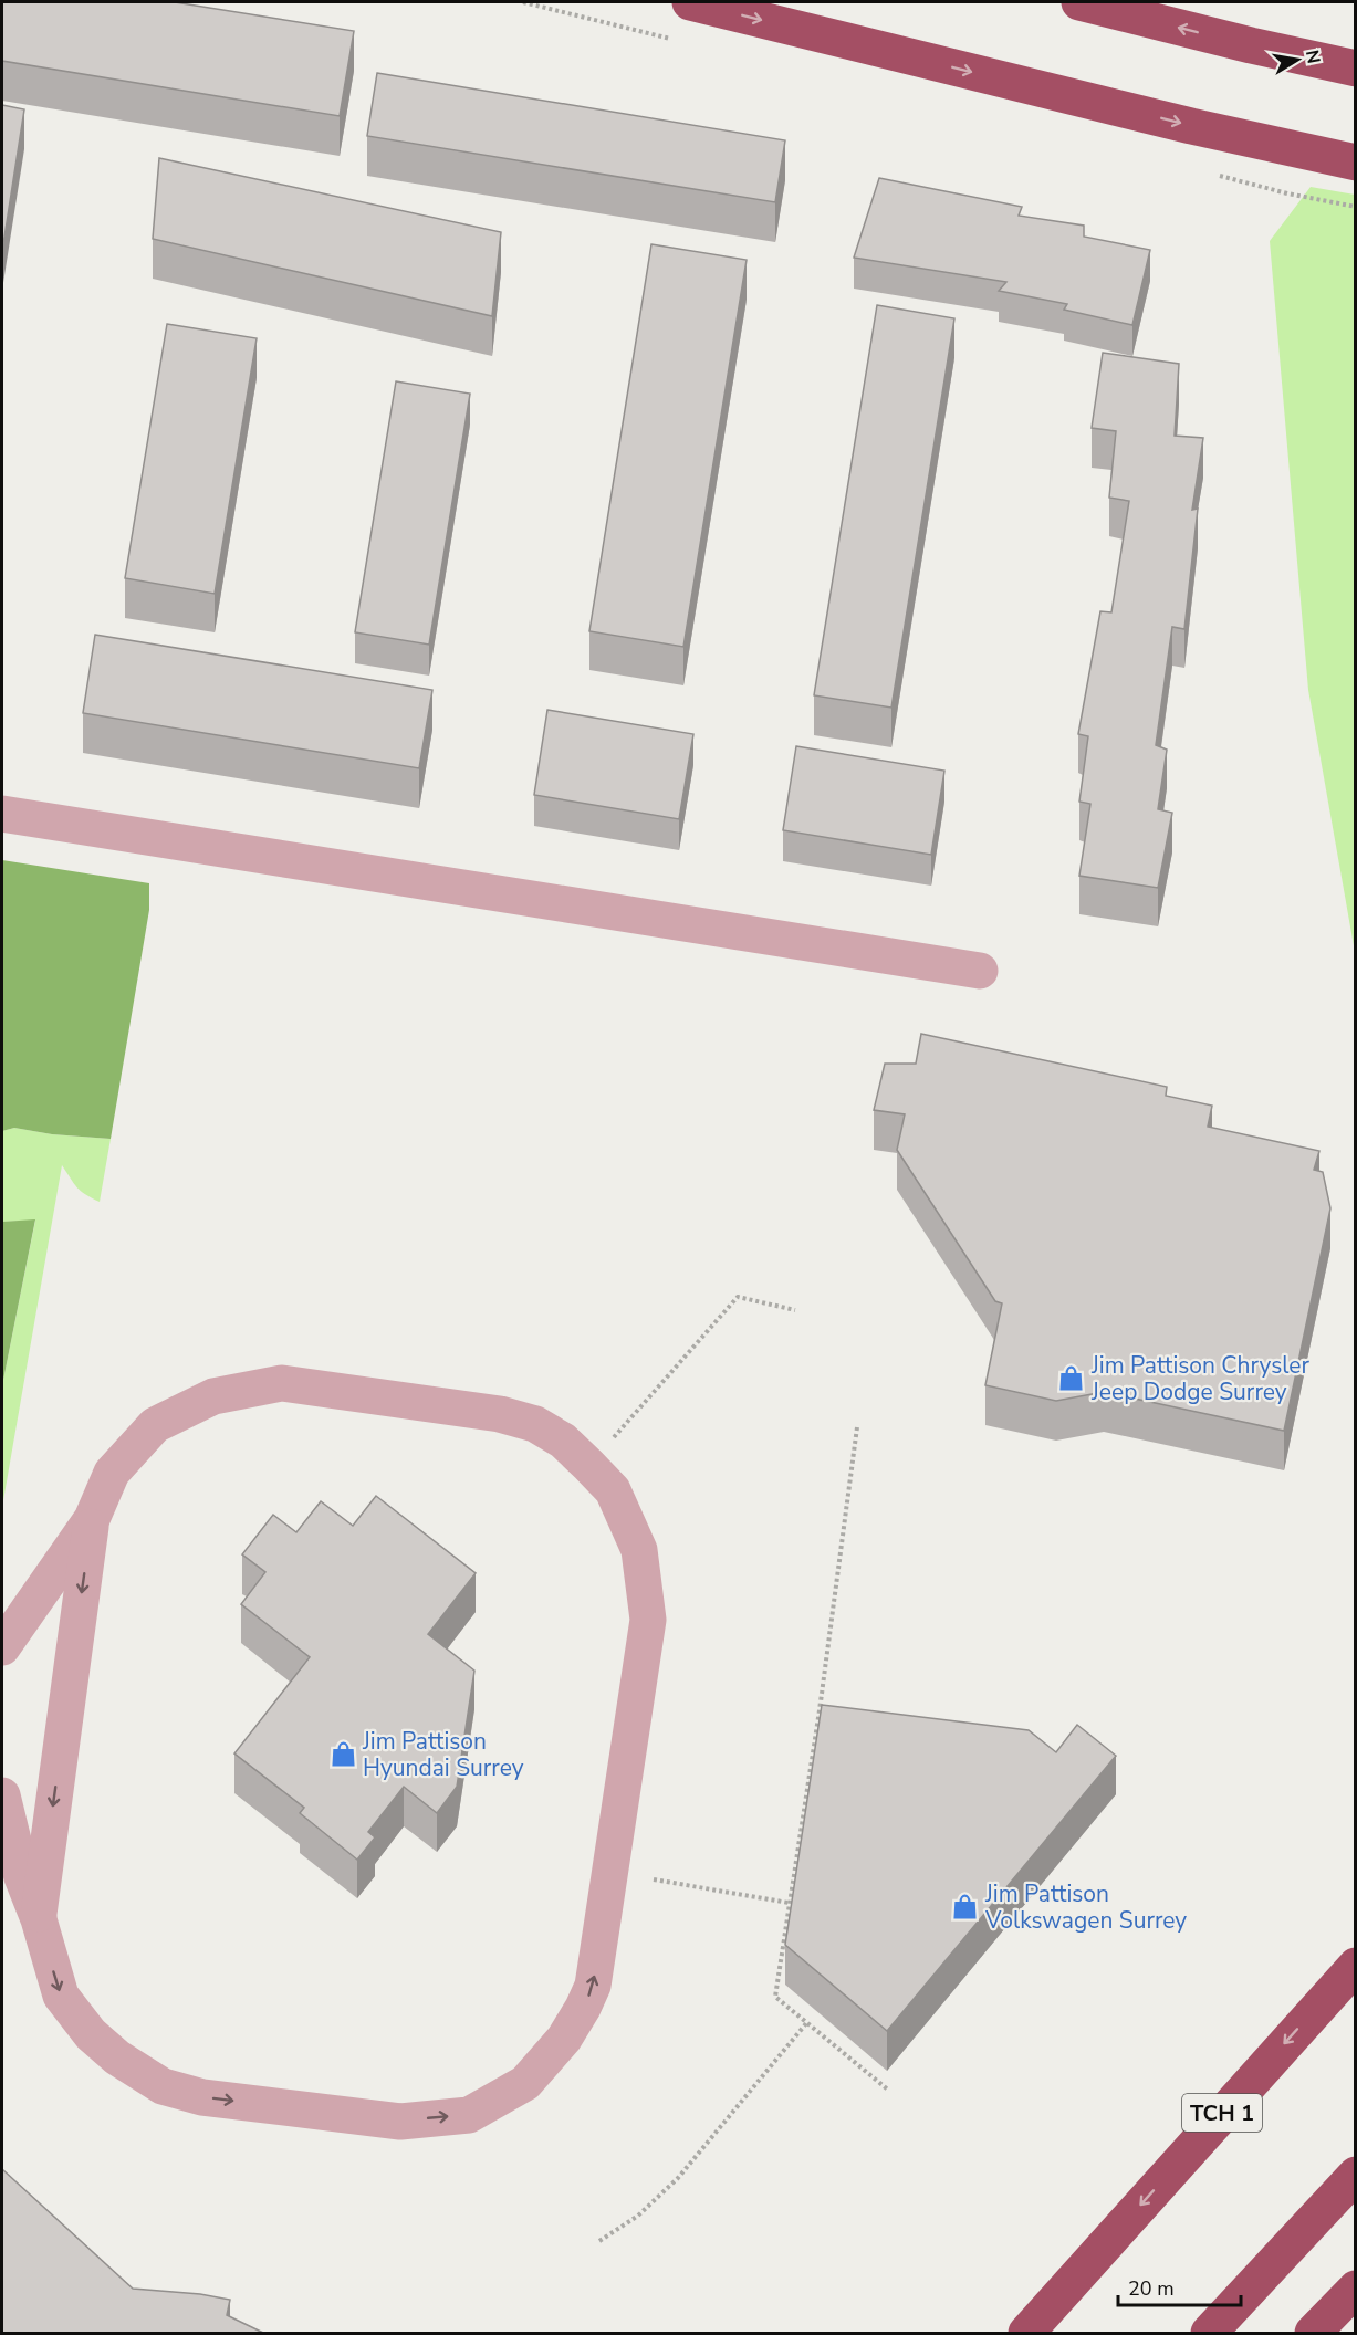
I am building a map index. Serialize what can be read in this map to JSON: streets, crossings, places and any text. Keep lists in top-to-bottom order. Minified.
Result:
{"streets":{"highway":["TCH 1"]},"places":{"shop":["Jim Pattison Chrysler Jeep Dodge Surrey","Jim Pattison Hyundai Surrey","Jim Pattison Volkswagen Surrey"]},"scale_bar":"20 m","north":"right"}
